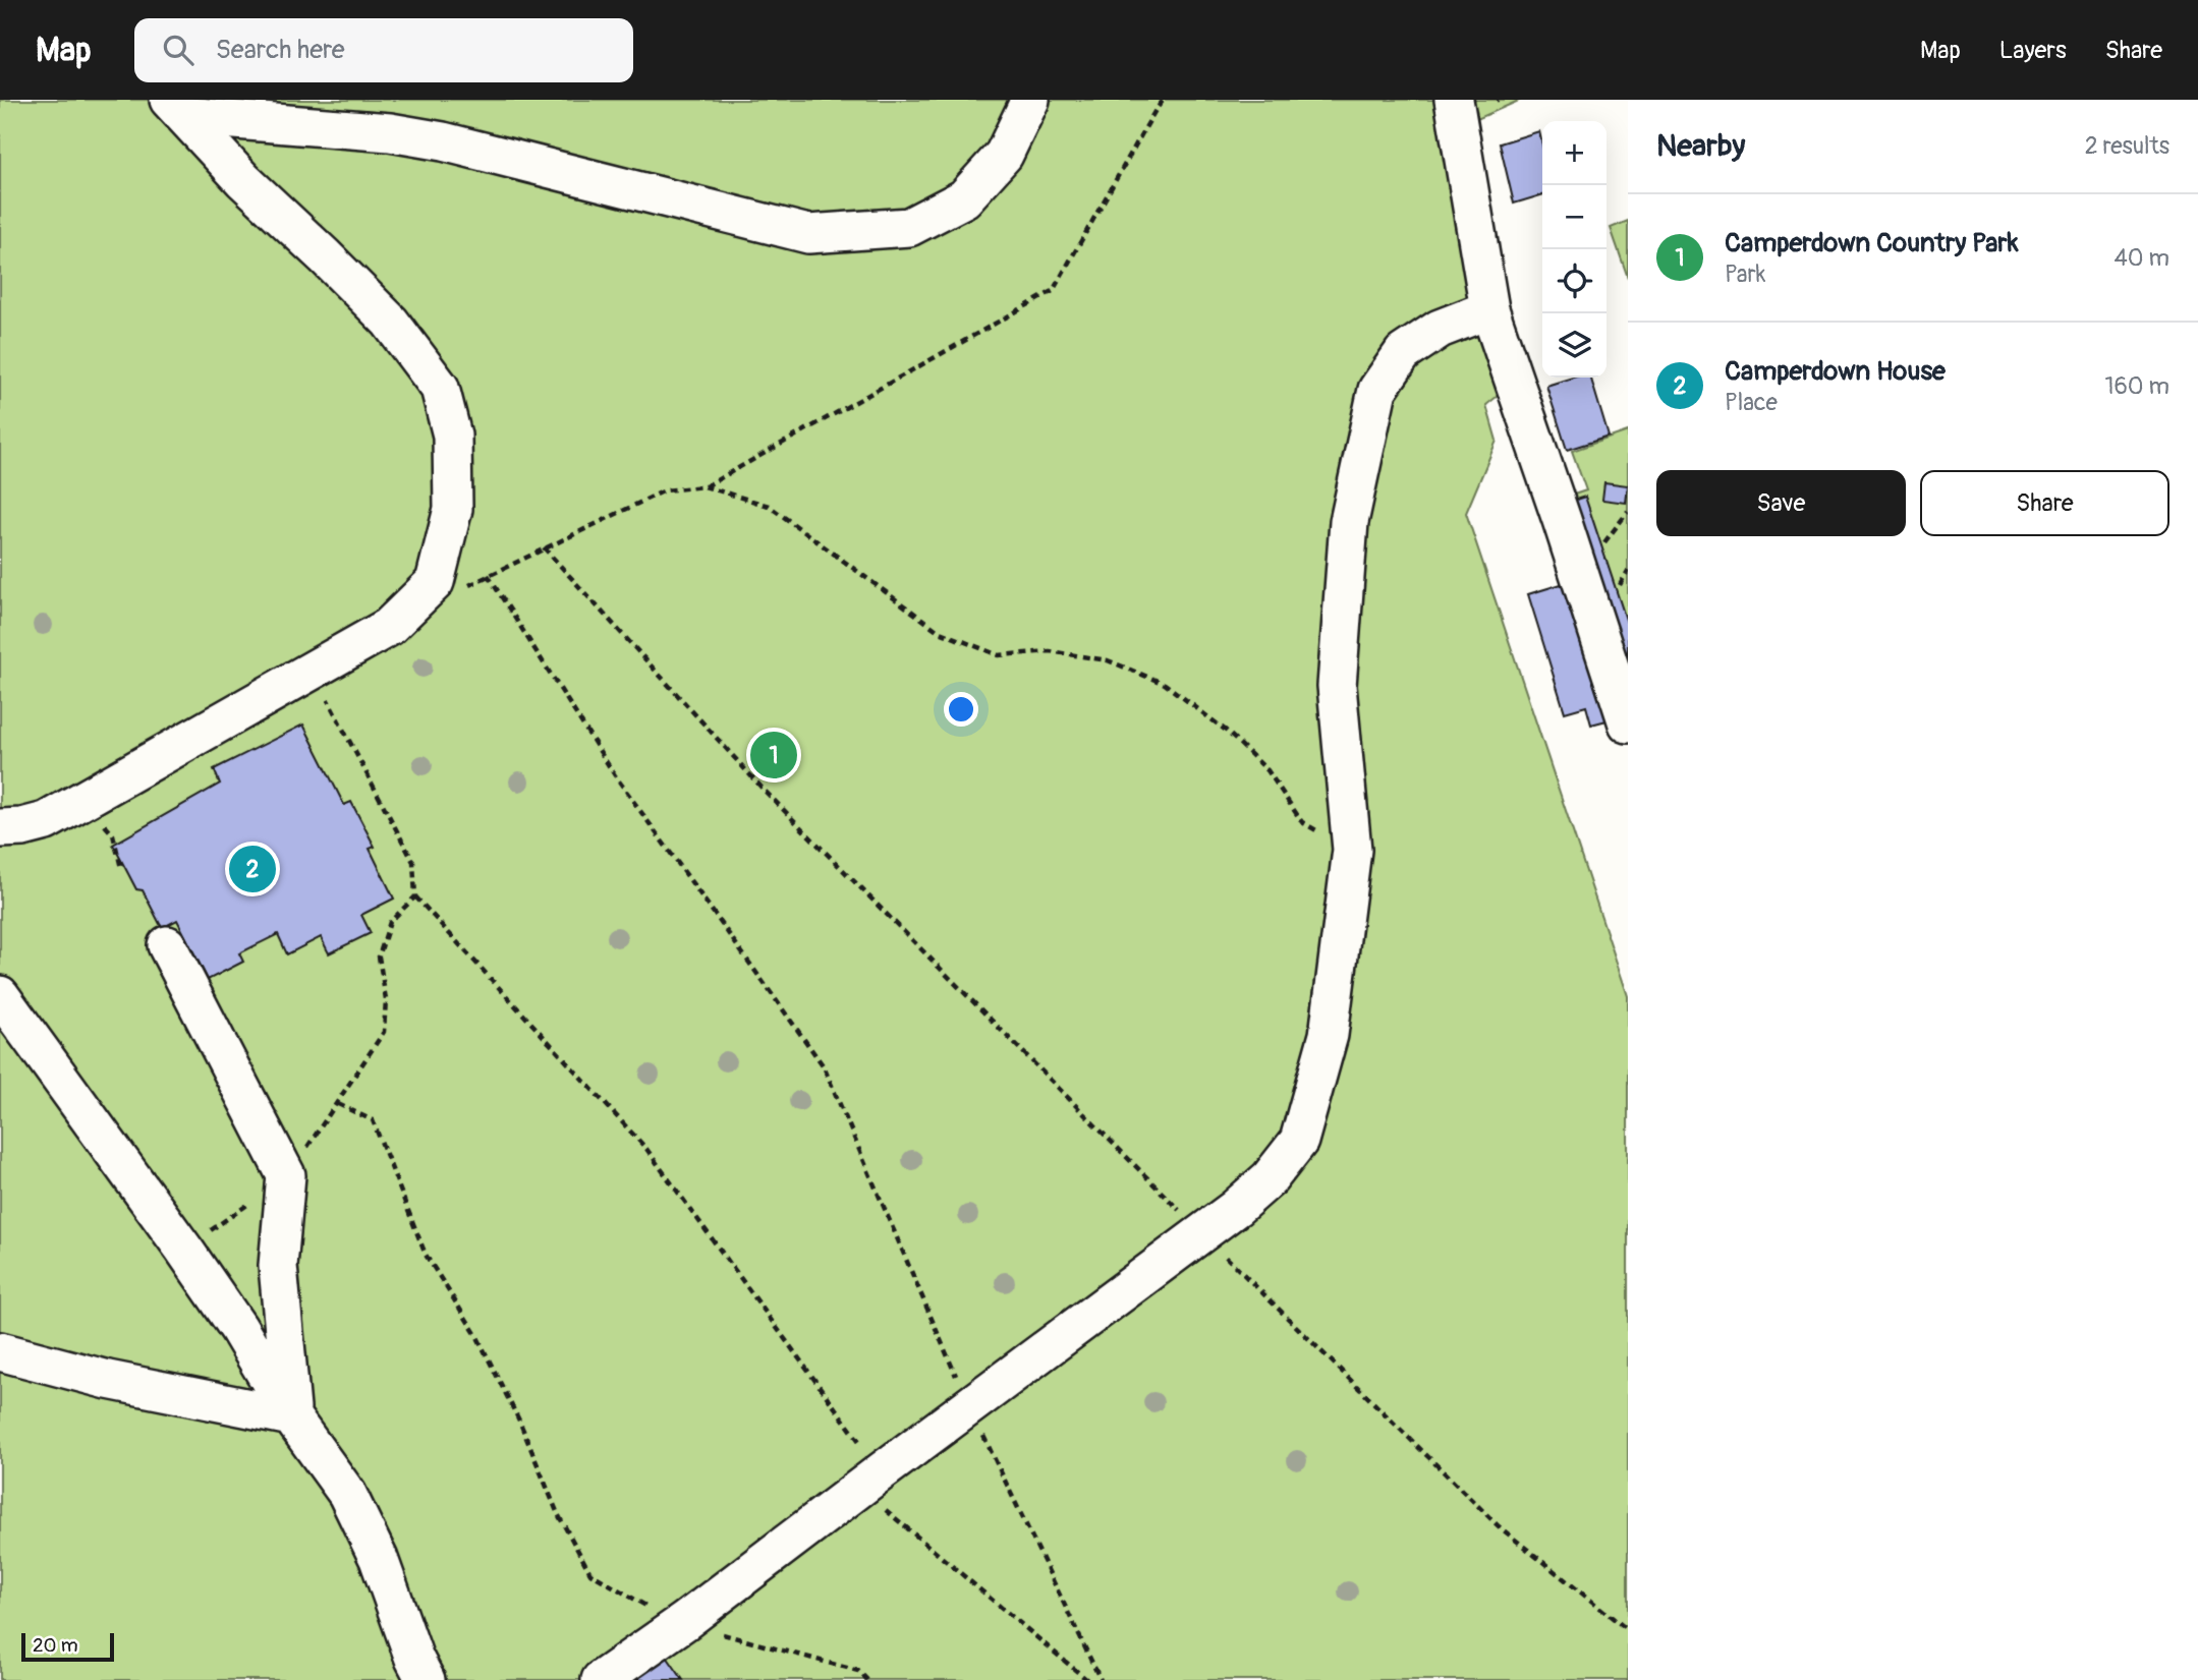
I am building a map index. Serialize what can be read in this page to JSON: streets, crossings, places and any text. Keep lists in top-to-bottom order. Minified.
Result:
{"scale_bar":"20 m","page":{"header":"Map","search":"Search here","nav":["Map","Layers","Share"],"heading":["Nearby","2 results"],"map_buttons":["+","−"],"list":[{"mark":"1","name":"Camperdown Country Park","note":"Park","value":"40 m"},{"mark":"2","name":"Camperdown House","note":"Place","value":"160 m"}],"buttons":["Save","Share"],"pins":["1","2"],"scale":"20 m"}}
